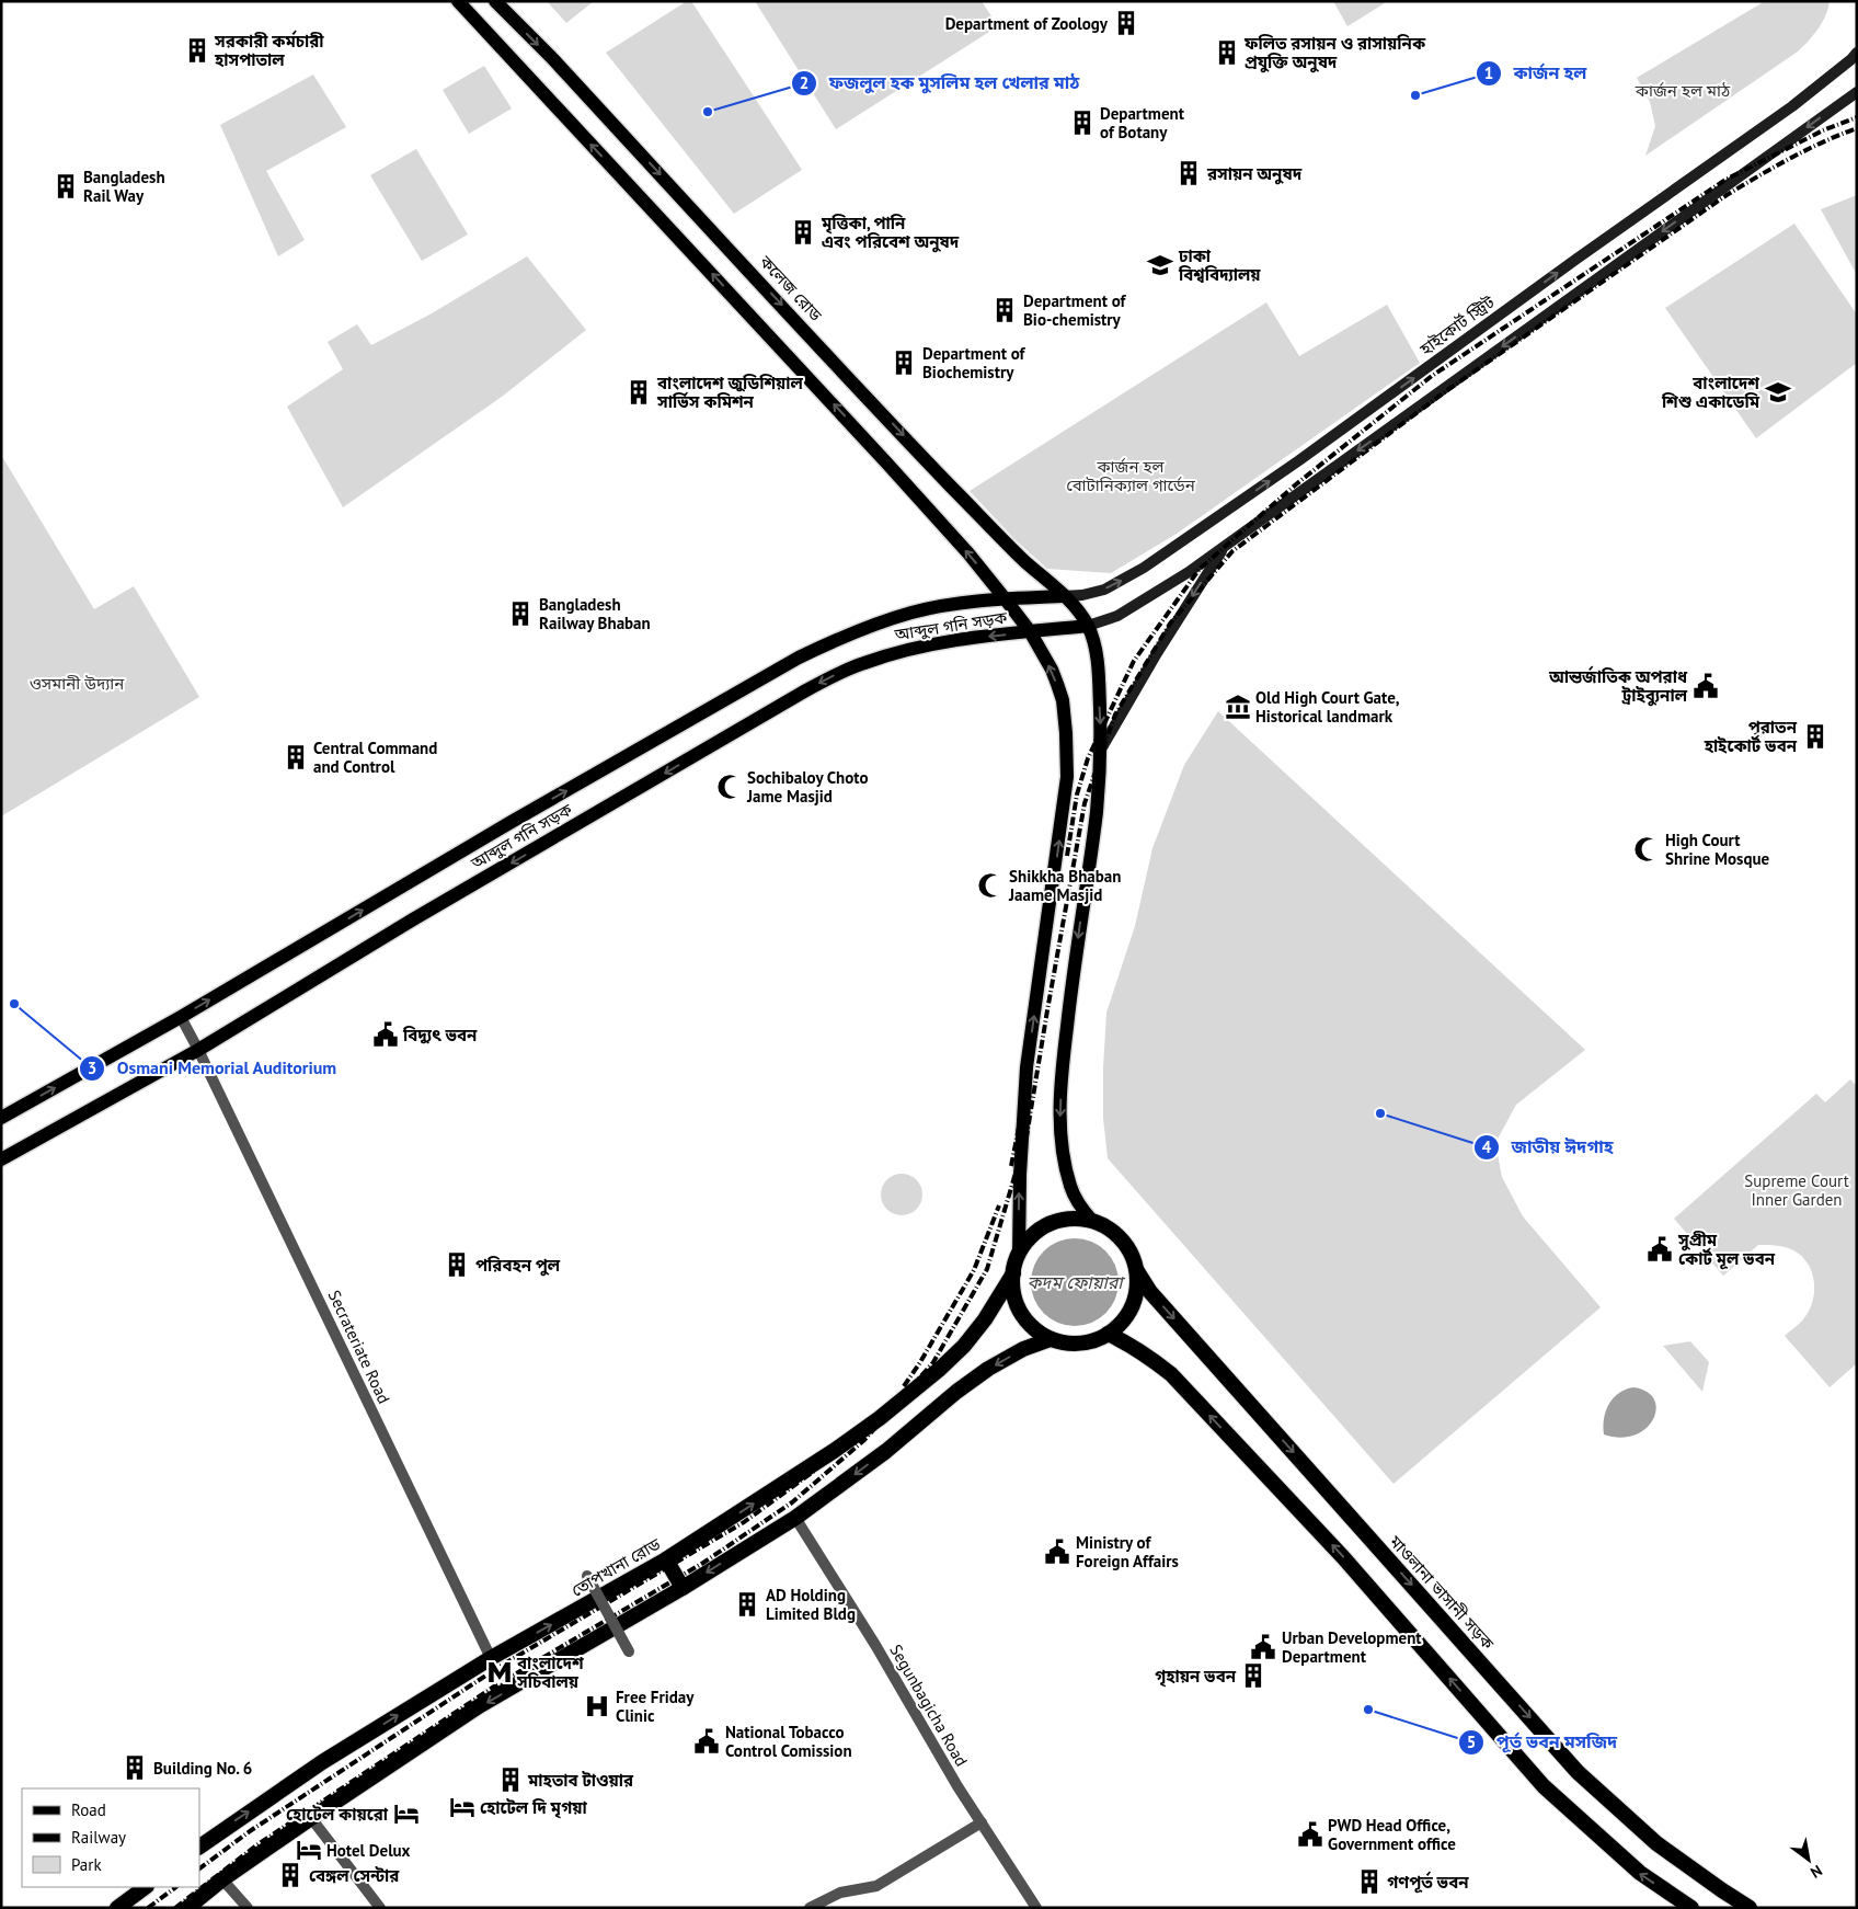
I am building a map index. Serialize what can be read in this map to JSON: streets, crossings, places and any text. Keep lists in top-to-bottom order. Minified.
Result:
{"streets":{"highway":["তোপখানা রোড","মাওলানা ভাসানী সড়ক"],"main road":["কলেজ রোড","হাইকোর্ট স্ট্রিট","আব্দুল গনি সড়ক"],"street":["Secrateriate Road","Segunbagicha Road"]},"crossings":[["কলেজ রোড","হাইকোর্ট স্ট্রিট"],["কলেজ রোড","আব্দুল গনি সড়ক"],["হাইকোর্ট স্ট্রিট","আব্দুল গনি সড়ক"],["আব্দুল গনি সড়ক","Secrateriate Road"],["Secrateriate Road","তোপখানা রোড"],["তোপখানা রোড","মাওলানা ভাসানী সড়ক"]],"water":["কদম ফোয়ারা"],"parks":["কার্জন হল মাঠ","কার্জন হল বোটানিক্যাল গার্ডেন","ওসমানী উদ্যান","Supreme Court Inner Garden"],"places":{"building":["Department of Zoology","সরকারী কর্মচারী হাসপাতাল","ফলিত রসায়ন ও রাসায়নিক প্রযুক্তি অনুষদ","Department of Botany","রসায়ন অনুষদ","Bangladesh Rail Way","মৃত্তিকা, পানি এবং পরিবেশ অনুষদ","Department of Bio-chemistry","Department of Biochemistry","বাংলাদেশ জুডিশিয়াল সার্ভিস কমিশন","Bangladesh Railway Bhaban","পুরাতন হাইকোর্ট ভবন","Central Command and Control","পরিবহন পুল","AD Holding Limited Bldg","গৃহায়ন ভবন","Building No. 6","মাহতাব টাওয়ার","বেঙ্গল সেন্টার","গণপূর্ত ভবন"],"other":["কার্জন হল","ফজলুল হক মুসলিম হল খেলার মাঠ","Osmani Memorial Auditorium","জাতীয় ঈদগাহ","পূর্ত ভবন মসজিদ"],"school or university":["ঢাকা বিশ্ববিদ্যালয়","বাংলাদেশ শিশু একাডেমি"],"public building":["আন্তর্জাতিক অপরাধ ট্রাইব্যুনাল","বিদ্যুৎ ভবন","সুপ্রীম কোর্ট মূল ভবন","Ministry of Foreign Affairs","Urban Development Department","National Tobacco Control Comission","PWD Head Office, Government office"],"museum":["Old High Court Gate, Historical landmark"],"mosque":["Sochibaloy Choto Jame Masjid","High Court Shrine Mosque","Shikkha Bhaban Jaame Masjid"],"metro station":["বাংলাদেশ সচিবালয়"],"hospital":["Free Friday Clinic"],"hotel":["হোটেল দি মৃগয়া","হোটেল কায়রো","Hotel Delux"]},"legend":["Road","Railway","Park"],"north":"bottom right"}
